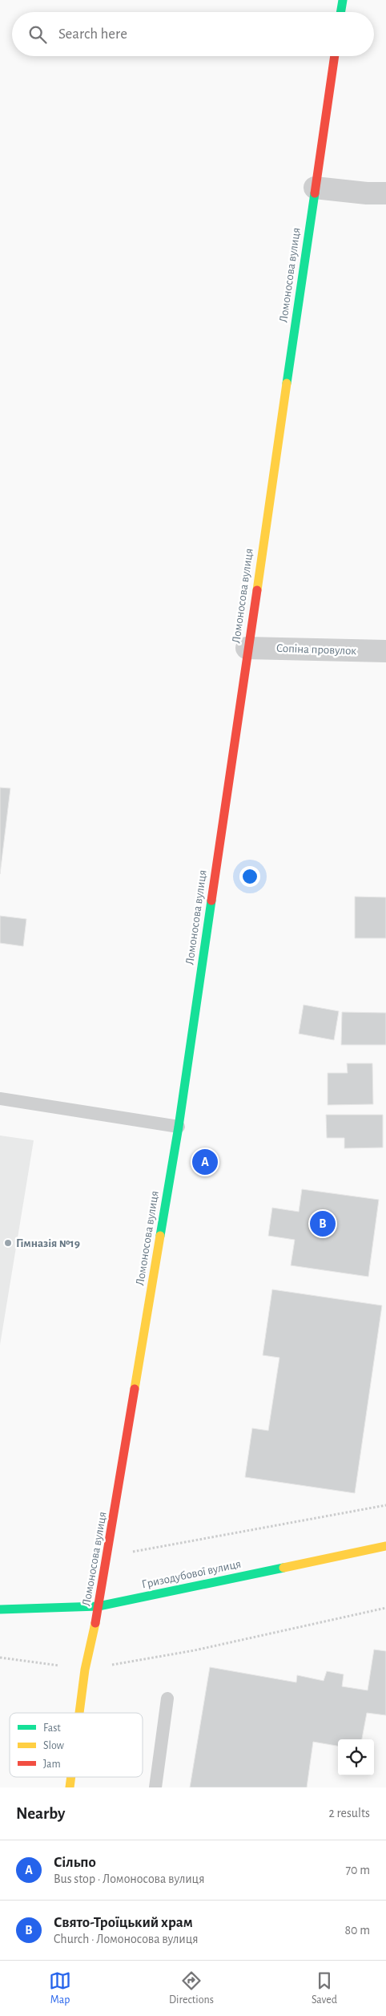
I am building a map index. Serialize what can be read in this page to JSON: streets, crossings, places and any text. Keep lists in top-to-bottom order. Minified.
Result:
{"streets":{"main road":["Ломоносова вулиця","Гризодубової вулиця"],"street":["Сопіна провулок"]},"crossings":[["Ломоносова вулиця","Сопіна провулок"],["Ломоносова вулиця","Гризодубової вулиця"]],"places":["Гімназія №19"],"legend":["Fast","Slow","Jam"],"page":{"search":"Search here","pins":["A","B"],"heading":["Nearby","2 results"],"list":[{"mark":"A","name":"Сільпо","note":"Bus stop · Ломоносова вулиця","value":"70 m"},{"mark":"B","name":"Свято-Троїцький храм","note":"Church · Ломоносова вулиця","value":"80 m"}],"nav":["Map","Directions","Saved"]}}
